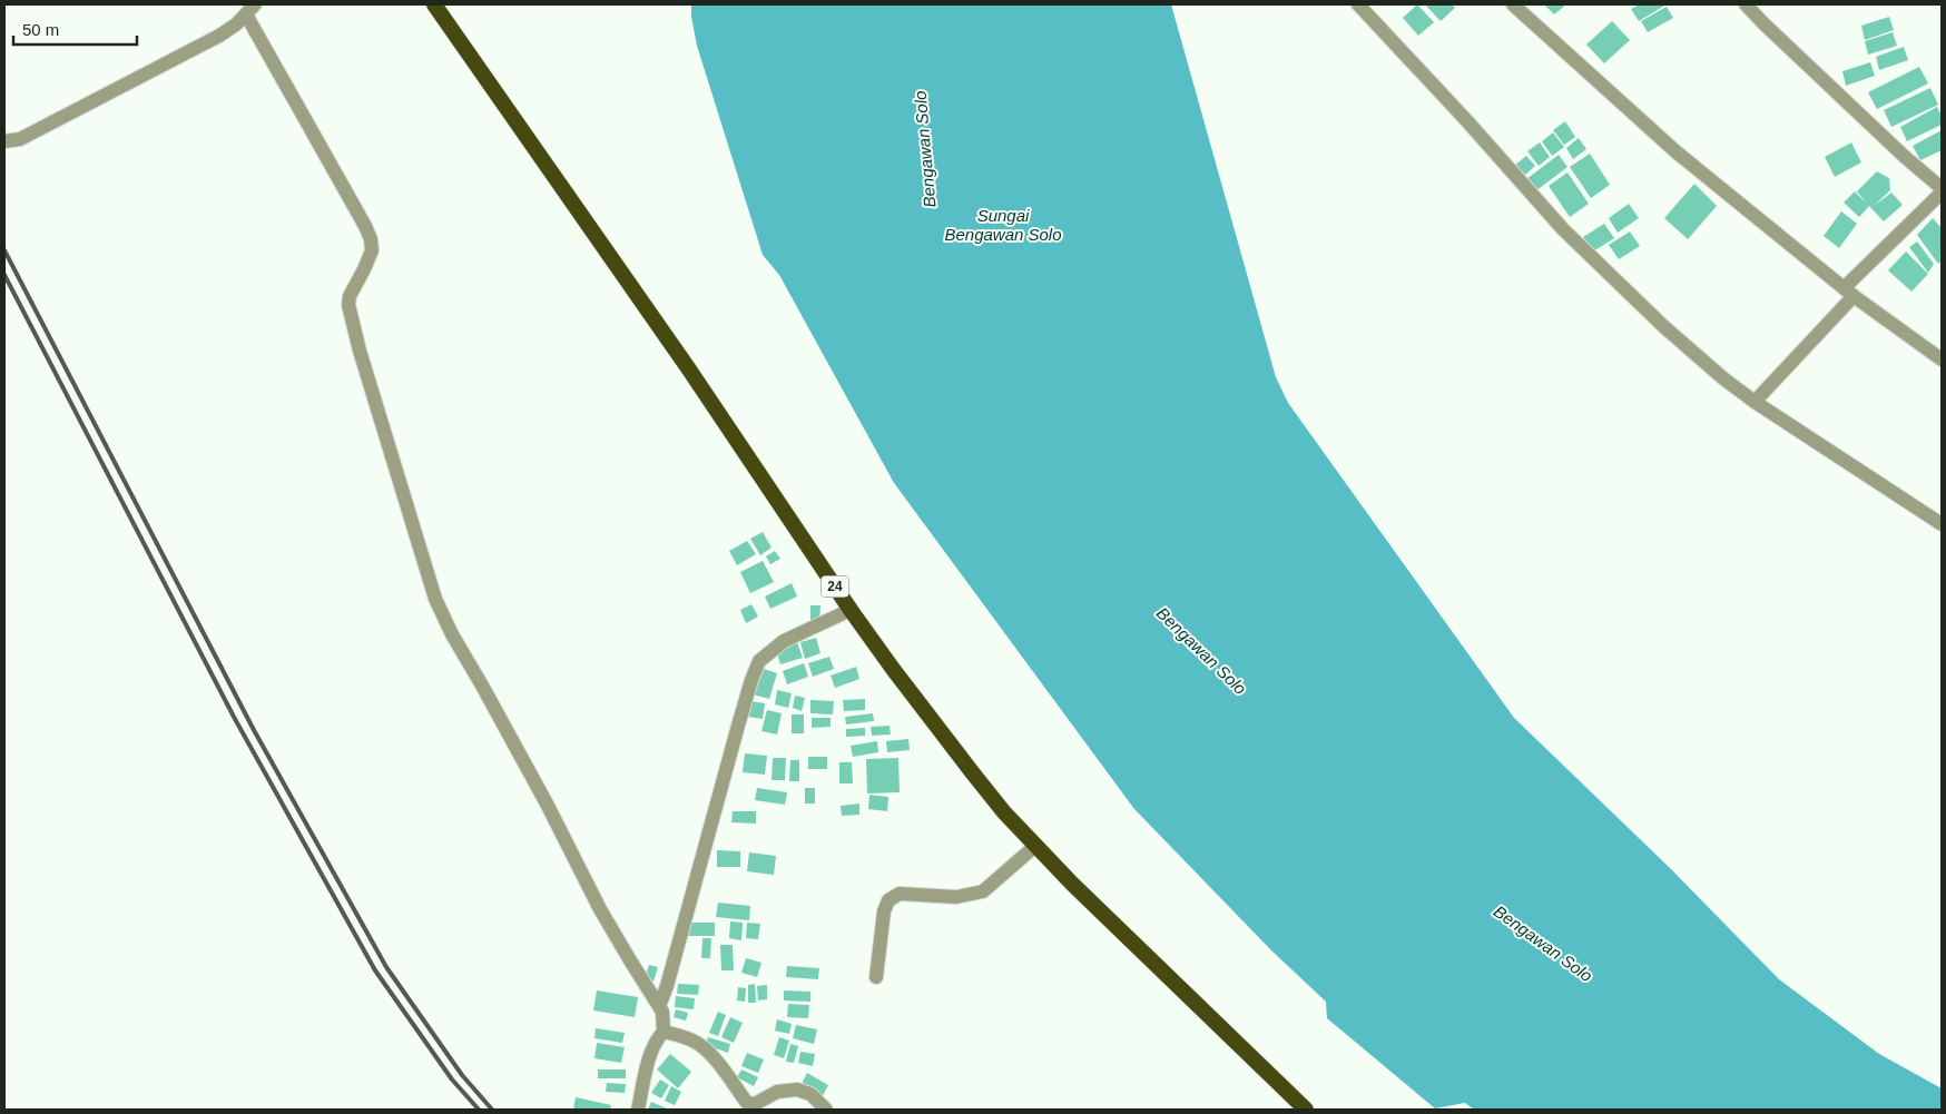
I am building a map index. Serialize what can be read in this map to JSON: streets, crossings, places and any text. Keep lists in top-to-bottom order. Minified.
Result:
{"streets":{"highway":["24"]},"water":["Bengawan Solo","Sungai Bengawan Solo"],"scale_bar":"50 m"}
